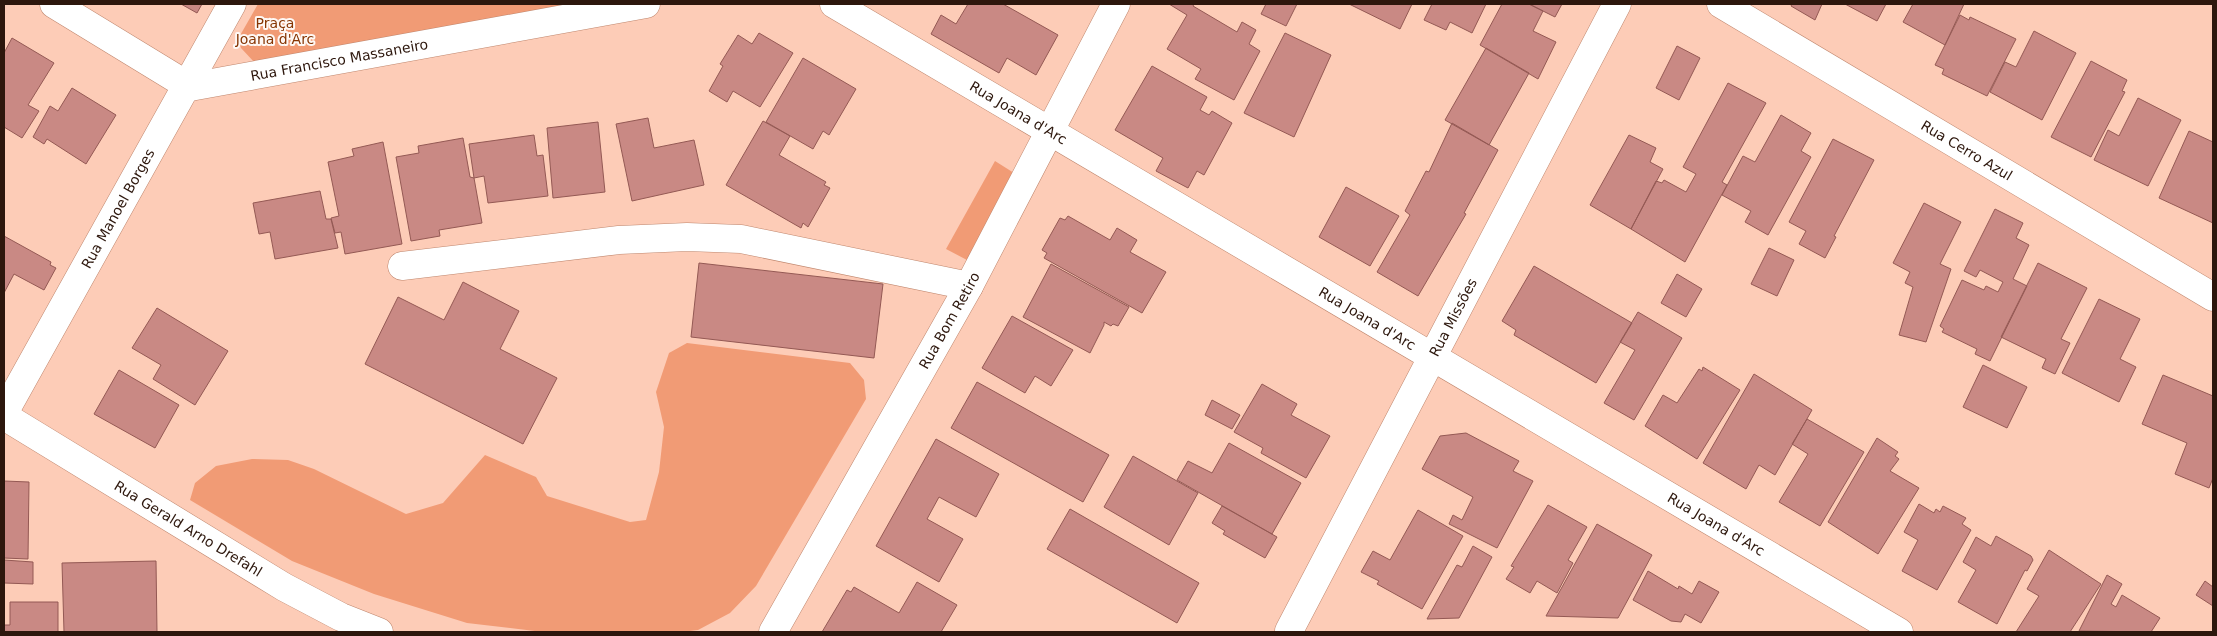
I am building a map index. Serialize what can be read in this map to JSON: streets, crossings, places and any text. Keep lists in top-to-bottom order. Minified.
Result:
{"streets":{"street":["Rua Francisco Massaneiro","Rua Joana d'Arc","Rua Cerro Azul","Rua Manoel Borges","Rua Missões","Rua Bom Retiro","Rua Gerald Arno Drefahl"]},"crossings":[["Rua Francisco Massaneiro","Rua Manoel Borges"],["Rua Joana d'Arc","Rua Missões"],["Rua Joana d'Arc","Rua Bom Retiro"],["Rua Manoel Borges","Rua Gerald Arno Drefahl"]],"parks":["Praça Joana d'Arc"]}
